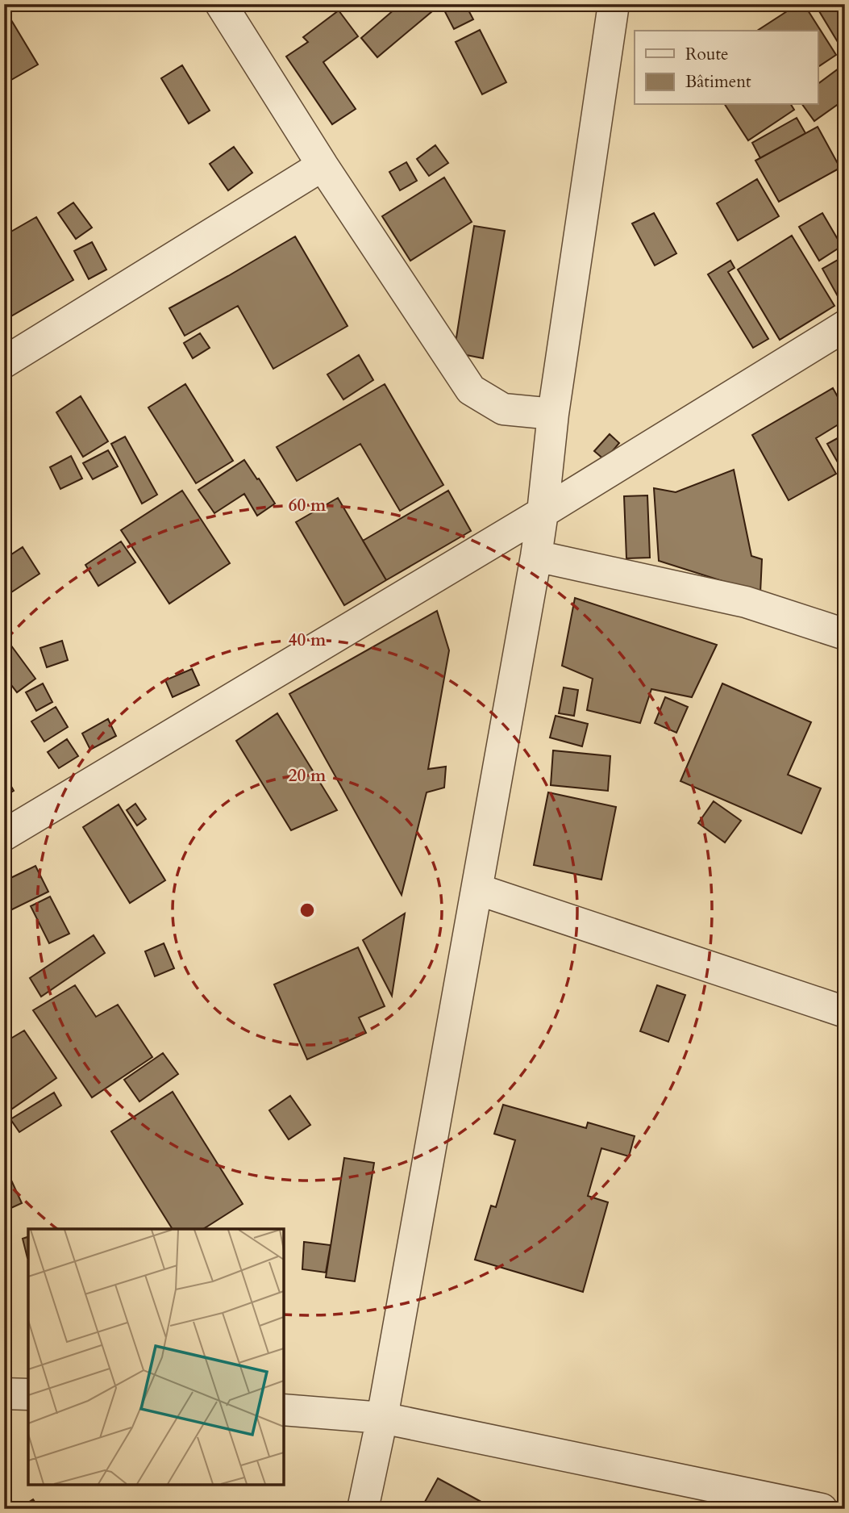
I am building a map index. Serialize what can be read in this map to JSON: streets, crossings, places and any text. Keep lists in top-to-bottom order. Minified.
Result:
{"legend":["Route","Bâtiment"],"rings":["60 m","40 m","20 m"]}
